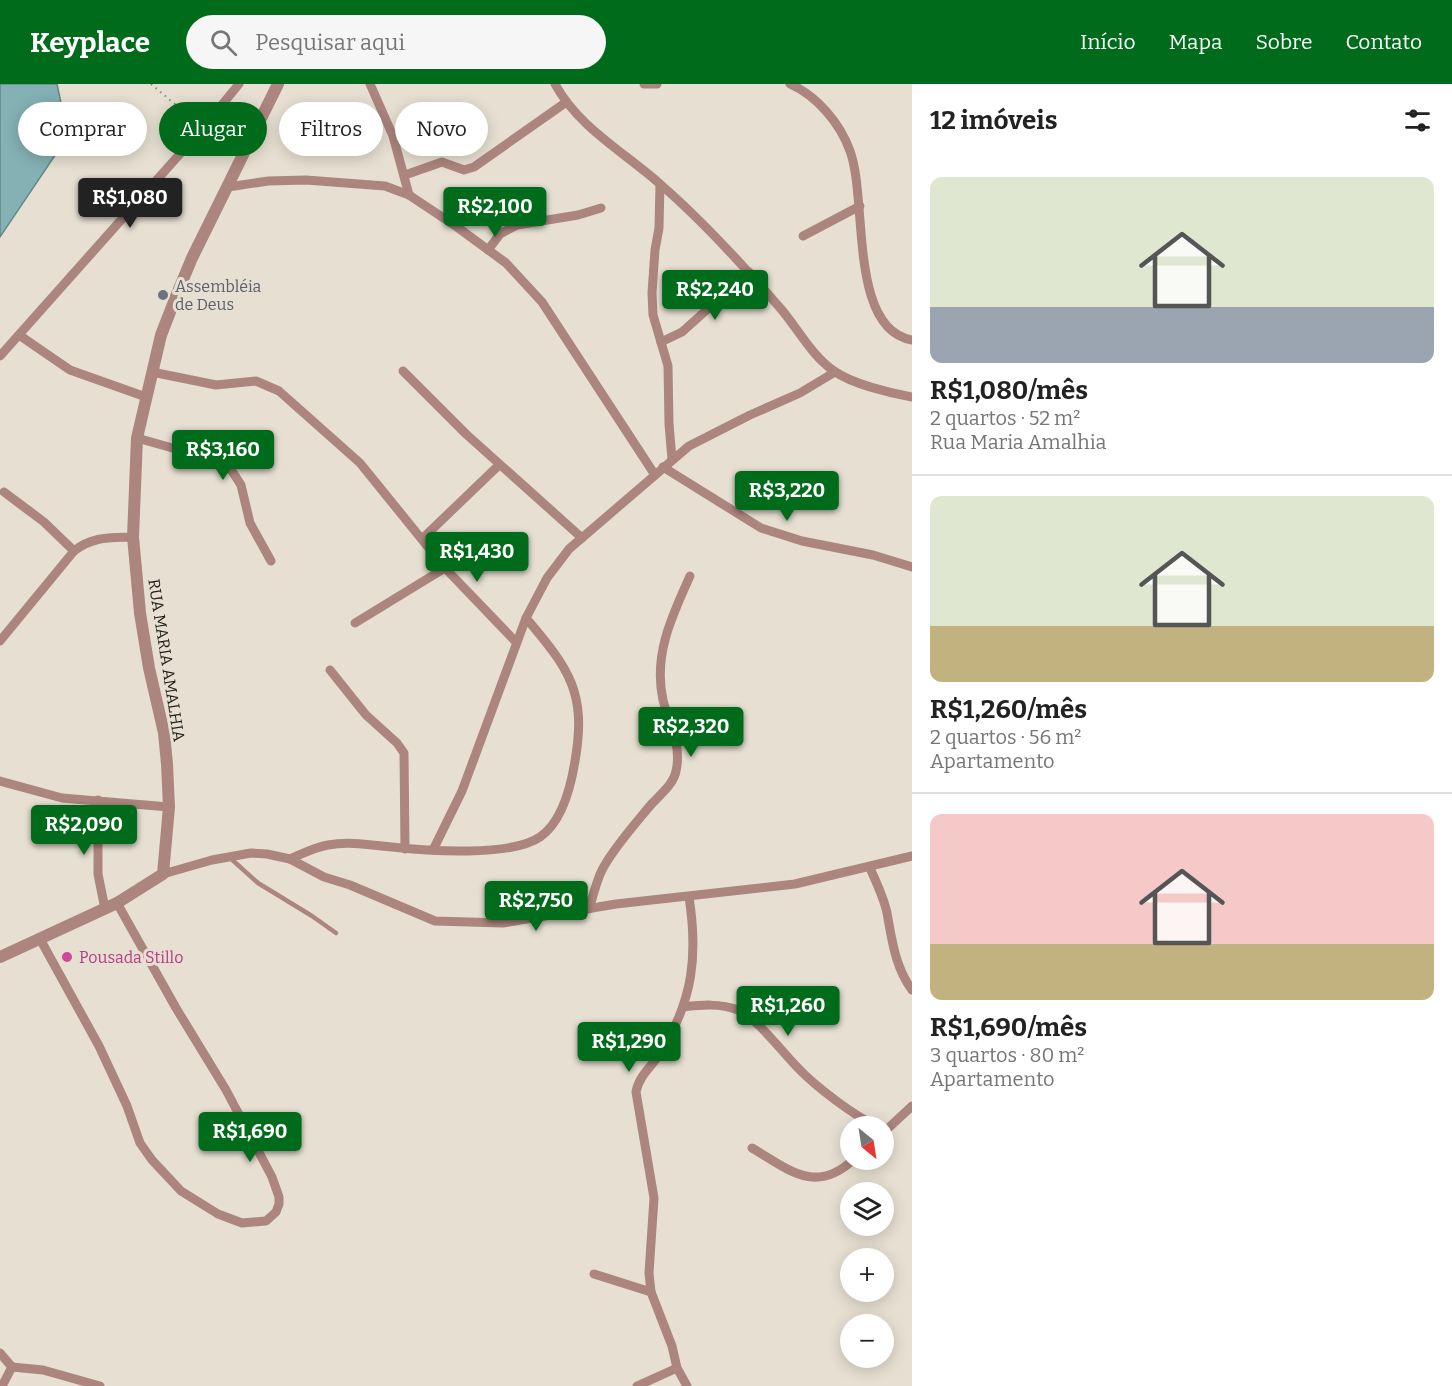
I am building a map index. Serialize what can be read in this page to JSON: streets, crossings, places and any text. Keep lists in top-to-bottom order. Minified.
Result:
{"streets":{"street":["RUA MARIA AMALHIA"]},"places":["Assembléia de Deus","Pousada Stillo"],"north":"bottom right","page":{"header":"Keyplace","search":"Pesquisar aqui","nav":["Início","Mapa","Sobre","Contato"],"heading":"12 imóveis","chip":["Comprar","Alugar","Filtros","Novo"],"list":[{"name":"R$1,080/mês","note":"2 quartos · 52 m² · Rua Maria Amalhia"},{"name":"R$1,260/mês","note":"2 quartos · 56 m² · Apartamento"},{"name":"R$1,690/mês","note":"3 quartos · 80 m² · Apartamento"}],"price":["R$1,080","R$2,100","R$2,240","R$3,160","R$3,220","R$1,430","R$2,320","R$2,090","R$2,750","R$1,260","R$1,290","R$1,690"],"map_buttons":["+","−"]}}
